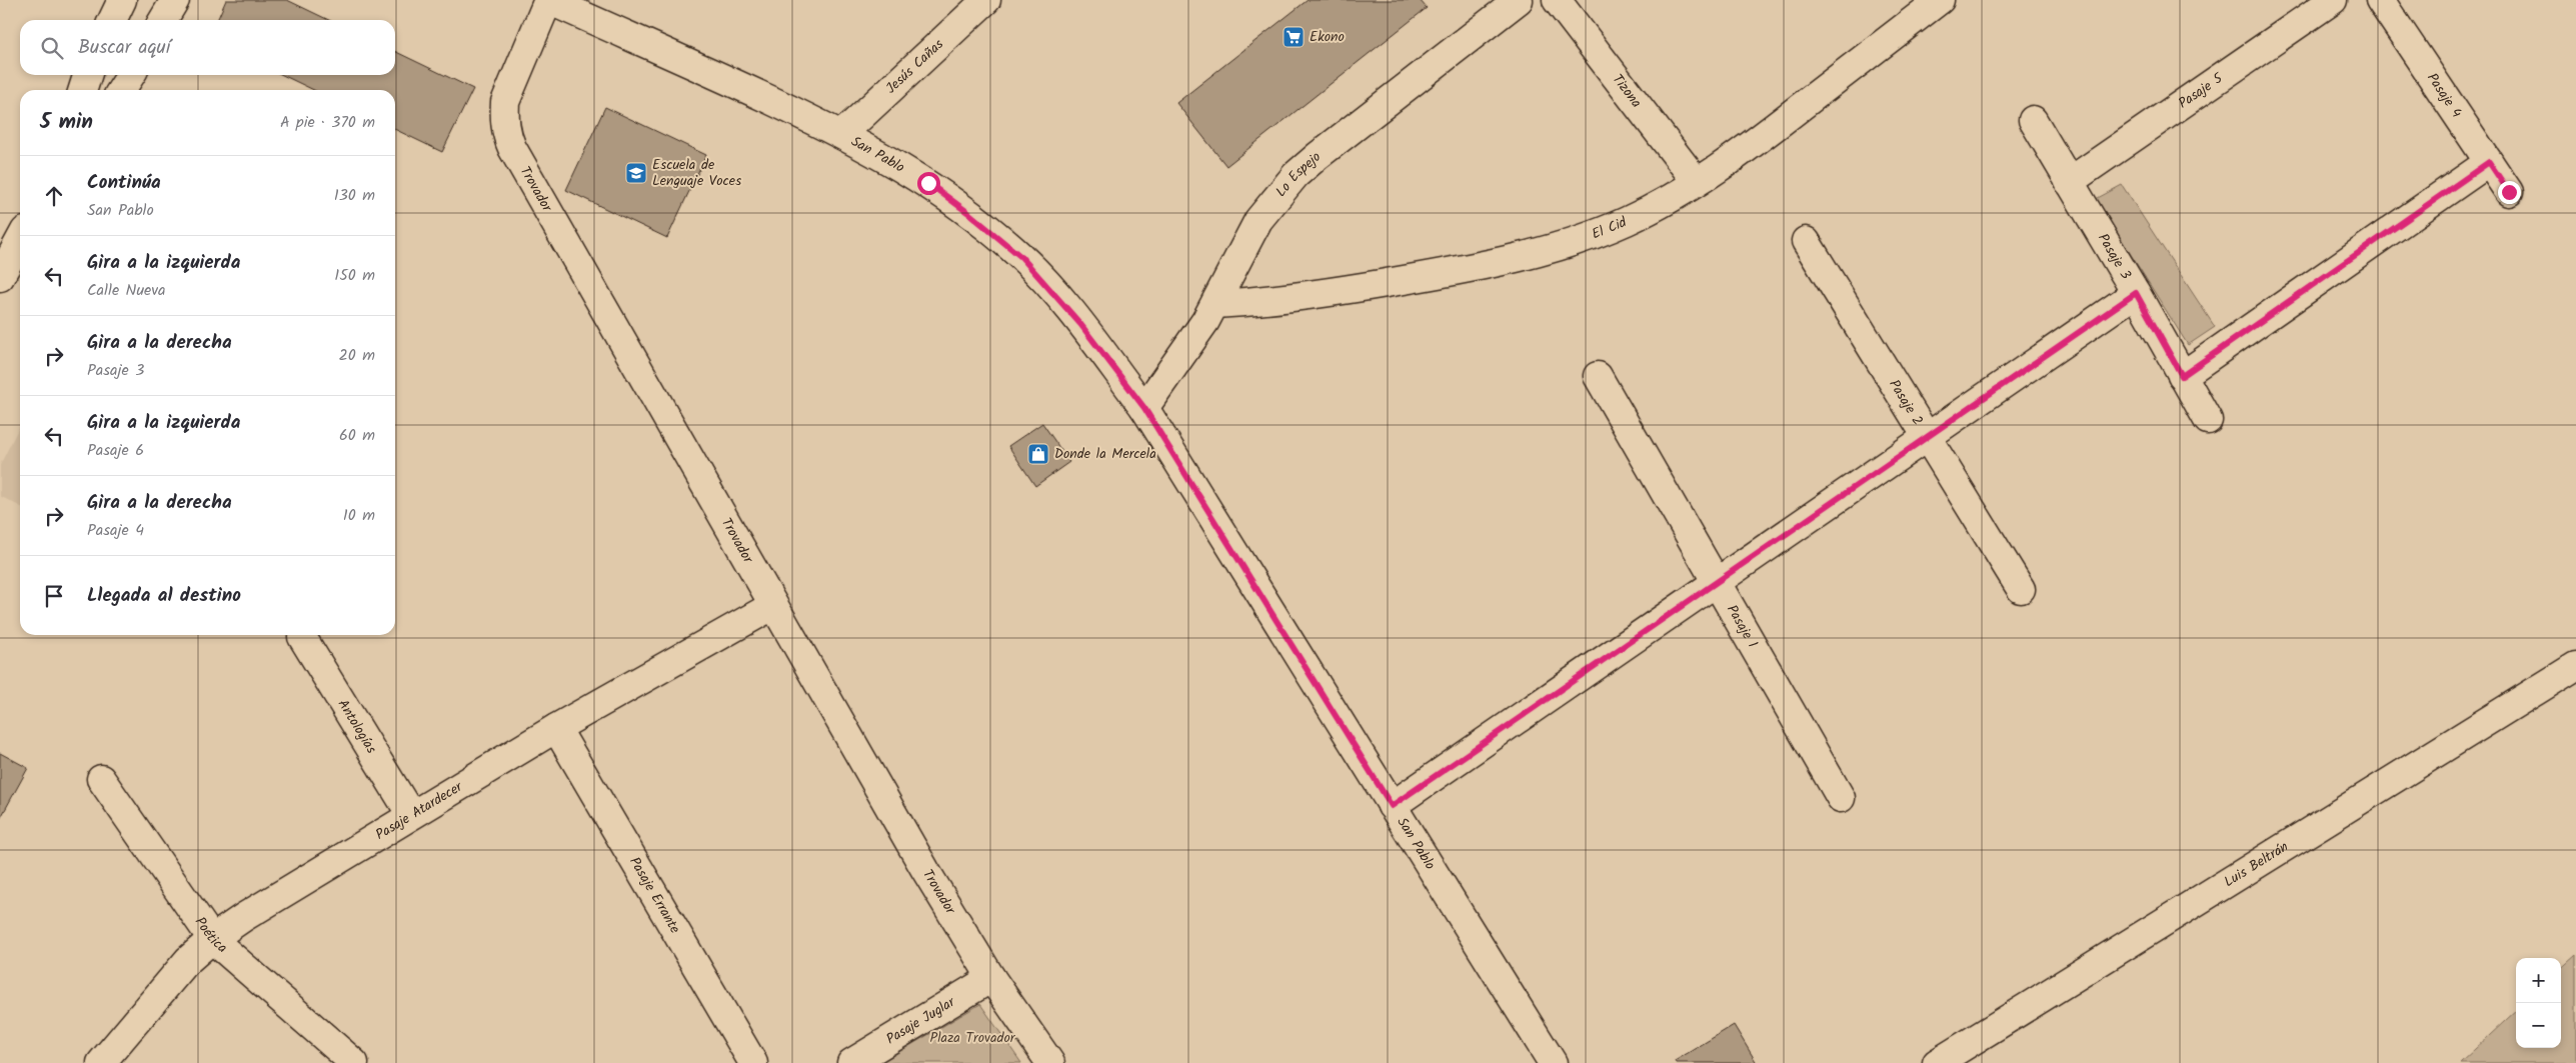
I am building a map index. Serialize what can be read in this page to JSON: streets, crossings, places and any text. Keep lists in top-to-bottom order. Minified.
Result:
{"streets":{"street":["Jesús Cañas","Tizona","Pasaje 5","Pasaje 4","San Pablo","Lo Espejo","Trovador","El Cid","Pasaje 3","Pasaje 2","Pasaje 1","Antologías","Pasaje Atardecer","Luis Beltrán","Pasaje Errante","Poética","Pasaje Juglar"]},"crossings":[["Jesús Cañas","San Pablo"],["Tizona","El Cid"],["Pasaje 5","Pasaje 3"],["San Pablo","Lo Espejo"],["San Pablo","Trovador"],["Lo Espejo","El Cid"],["Trovador","Pasaje Atardecer"],["Trovador","Pasaje Juglar"],["Antologías","Pasaje Atardecer"],["Pasaje Atardecer","Pasaje Errante"],["Pasaje Atardecer","Poética"]],"parks":["Plaza Trovador"],"places":{"supermarket":["Ekono"],"school or university":["Escuela de Lenguaje Voces"],"shop":["Donde la Mercela"]},"page":{"search":"Buscar aquí","heading":["5 min","A pie · 370 m"],"list":[["Continúa","San Pablo","130 m"],["Gira a la izquierda","Calle Nueva","150 m"],["Gira a la derecha","Pasaje 3","20 m"],["Gira a la izquierda","Pasaje 6","60 m"],["Gira a la derecha","Pasaje 4","10 m"],"Llegada al destino"],"map_buttons":["+","−"]}}
